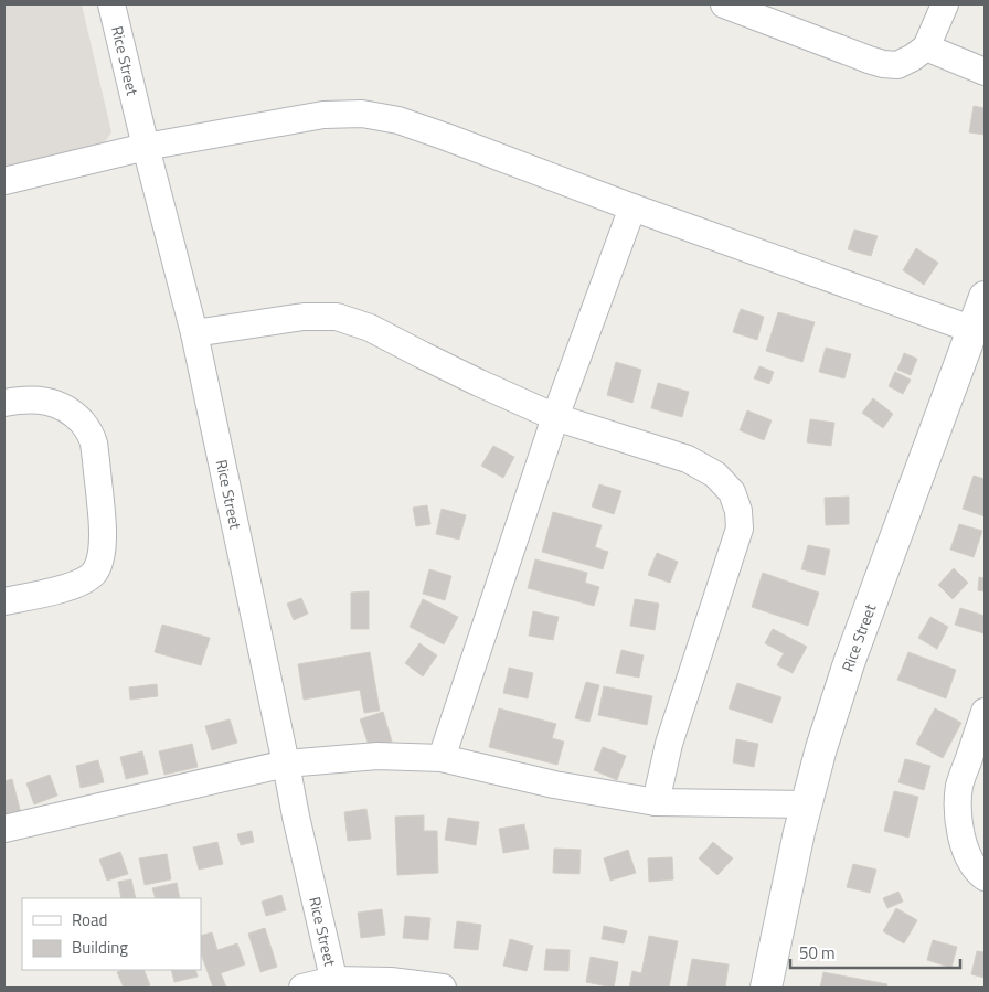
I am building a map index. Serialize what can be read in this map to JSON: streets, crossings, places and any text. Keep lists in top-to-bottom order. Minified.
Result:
{"streets":{"street":["Rice Street"]},"legend":["Road","Building"],"scale_bar":"50 m"}
